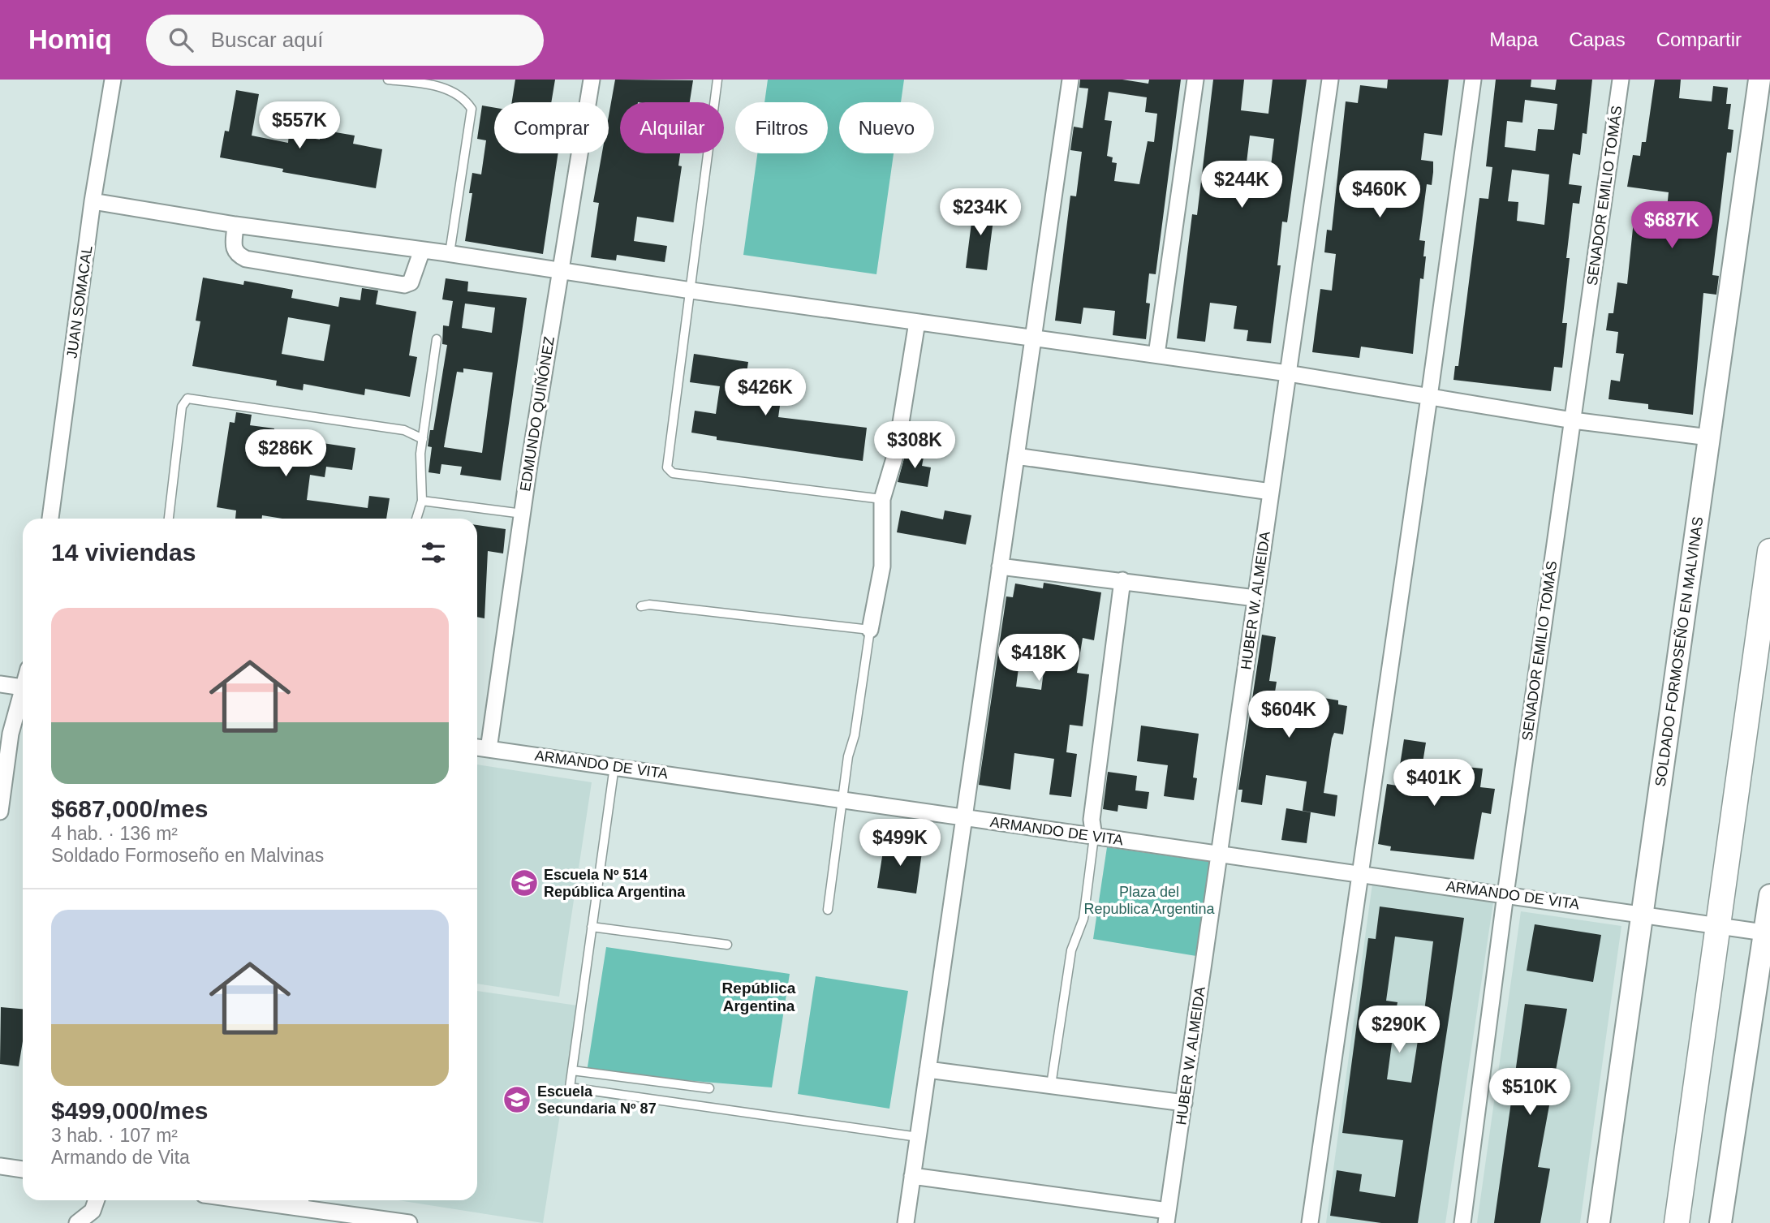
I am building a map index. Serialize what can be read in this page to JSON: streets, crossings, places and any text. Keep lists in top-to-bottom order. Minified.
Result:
{"streets":{"main road":["SOLDADO FORMOSEÑO EN MALVINAS"],"street":["SENADOR EMILIO TOMÁS","JUAN SOMACAL","EDMUNDO QUIÑÓNEZ","HUBER W. ALMEIDA","ARMANDO DE VITA"]},"crossings":[["SENADOR EMILIO TOMÁS","ARMANDO DE VITA"],["EDMUNDO QUIÑÓNEZ","ARMANDO DE VITA"],["HUBER W. ALMEIDA","ARMANDO DE VITA"],["SOLDADO FORMOSEÑO EN MALVINAS","ARMANDO DE VITA"]],"districts":["República Argentina"],"parks":["Plaza del Republica Argentina"],"places":{"school or university":["Escuela Nº 514 República Argentina","Escuela Secundaria Nº 87"]},"page":{"header":"Homiq","search":"Buscar aquí","nav":["Mapa","Capas","Compartir"],"price":["$557K","$244K","$460K","$234K","$687K","$426K","$308K","$286K","$418K","$604K","$401K","$499K","$290K","$510K"],"chip":["Comprar","Alquilar","Filtros","Nuevo"],"heading":"14 viviendas","list":[{"name":"$687,000/mes","note":"4 hab. · 136 m² · Soldado Formoseño en Malvinas"},{"name":"$499,000/mes","note":"3 hab. · 107 m² · Armando de Vita"}]}}
